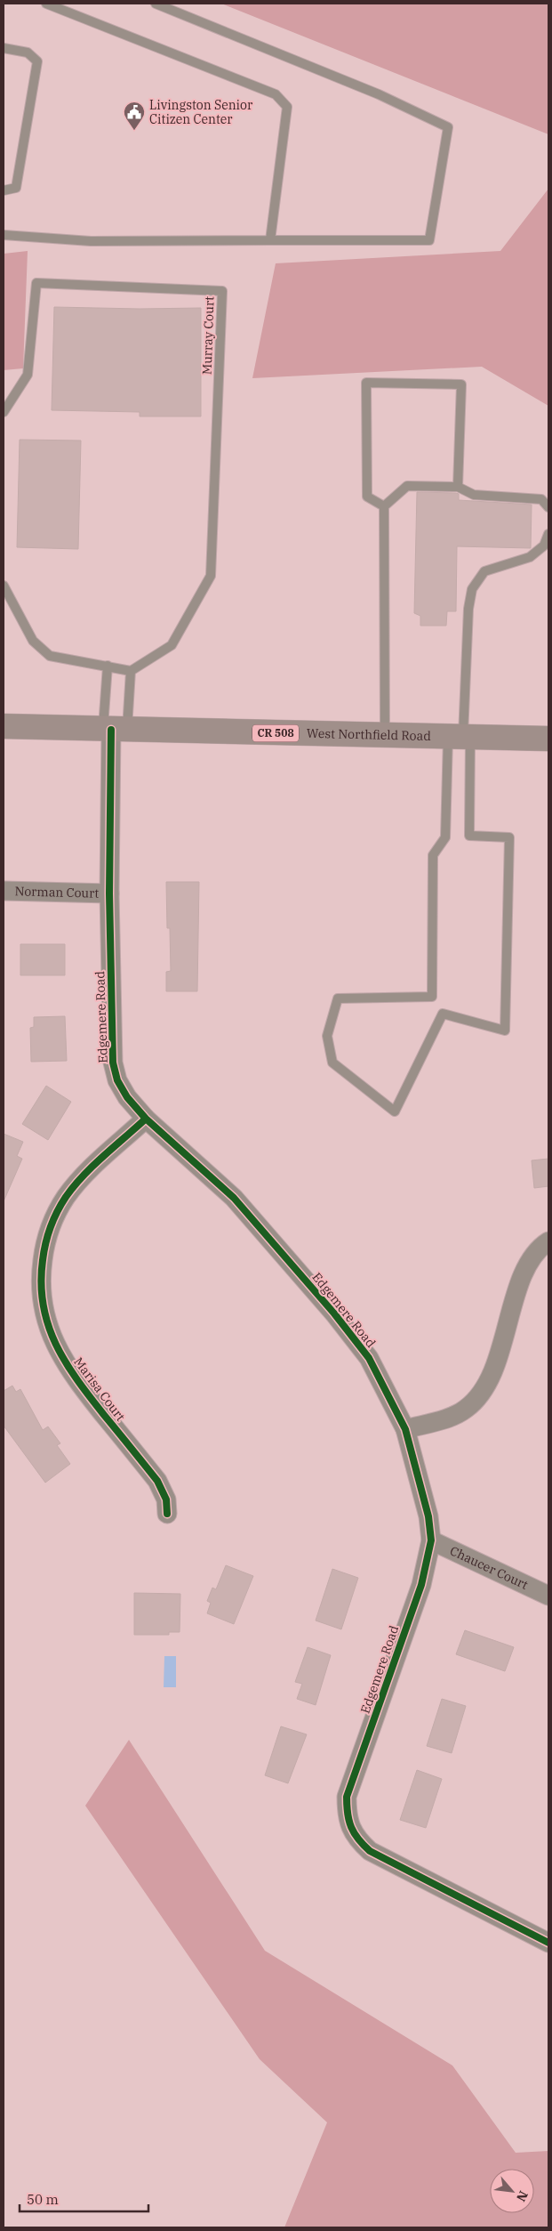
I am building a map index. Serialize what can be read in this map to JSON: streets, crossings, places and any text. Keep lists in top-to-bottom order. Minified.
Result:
{"streets":{"main road":["CR 508","West Northfield Road"],"street":["Norman Court","Edgemere Road","Marisa Court","Chaucer Court"],"lane":["Murray Court"]},"crossings":[["West Northfield Road","Edgemere Road"],["Norman Court","Edgemere Road"],["Edgemere Road","Marisa Court"],["Edgemere Road","Chaucer Court"]],"places":{"public building":["Livingston Senior Citizen Center"]},"scale_bar":"50 m","north":"bottom right"}
